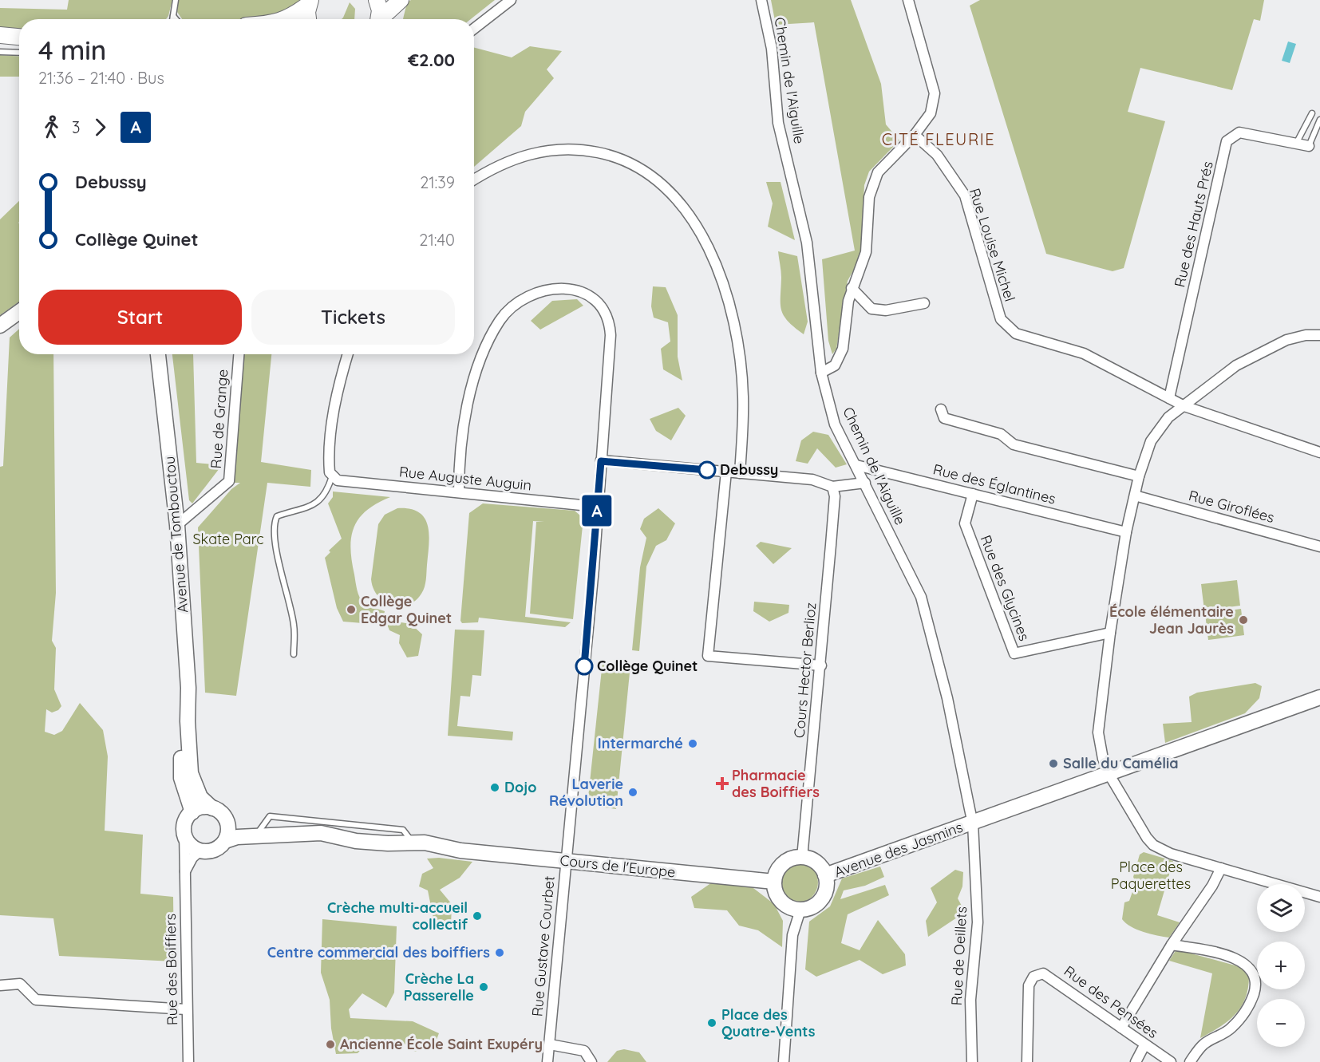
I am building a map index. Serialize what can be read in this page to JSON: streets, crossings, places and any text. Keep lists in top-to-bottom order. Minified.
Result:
{"streets":{"street":["Chemin de l'Aiguille","Rue des Hauts Prés","Rue Louise Michel","Rue de Grange","Rue Auguste Auguin","Rue des Églantines","Rue Giroflées","Avenue de Tombouctou","Rue des Glycines","Cours Hector Berlioz","Avenue des Jasmins","Cours de l'Europe","Rue Gustave Courbet","Rue de Oeillets","Rue des Boiffiers","Rue des Pensées"]},"crossings":[["Chemin de l'Aiguille","Rue des Églantines"],["Chemin de l'Aiguille","Avenue des Jasmins"],["Chemin de l'Aiguille","Rue de Oeillets"],["Rue des Hauts Prés","Rue Louise Michel"],["Rue de Grange","Avenue de Tombouctou"],["Rue Auguste Auguin","Rue Gustave Courbet"],["Rue des Églantines","Rue des Glycines"],["Avenue de Tombouctou","Cours de l'Europe"],["Avenue de Tombouctou","Rue des Boiffiers"],["Cours Hector Berlioz","Avenue des Jasmins"],["Cours Hector Berlioz","Cours de l'Europe"],["Avenue des Jasmins","Cours de l'Europe"],["Avenue des Jasmins","Rue de Oeillets"],["Cours de l'Europe","Rue Gustave Courbet"],["Cours de l'Europe","Rue des Boiffiers"]],"districts":["CITÉ FLEURIE"],"parks":["Skate Parc","Place des Paquerettes"],"places":{"other":["Debussy","Collège Edgar Quinet","École élémentaire Jean Jaurès","Collège Quinet","Intermarché","Salle du Camélia","Dojo","Laverie Révolution","Crèche multi-accueil collectif","Centre commercial des boiffiers","Crèche La Passerelle","Place des Quatre-Vents","Ancienne École Saint Exupéry"],"health":["Pharmacie des Boiffiers"]},"lines":["bus line A"],"page":{"on_map":"A","heading":["4 min","21:36 – 21:40 · Bus","€2.00"],"legs":["3","A"],"list":[{"name":"Debussy","value":"21:39"},{"name":"Collège Quinet","value":"21:40"}],"buttons":["Start","Tickets"],"map_buttons":["+","−"]}}
